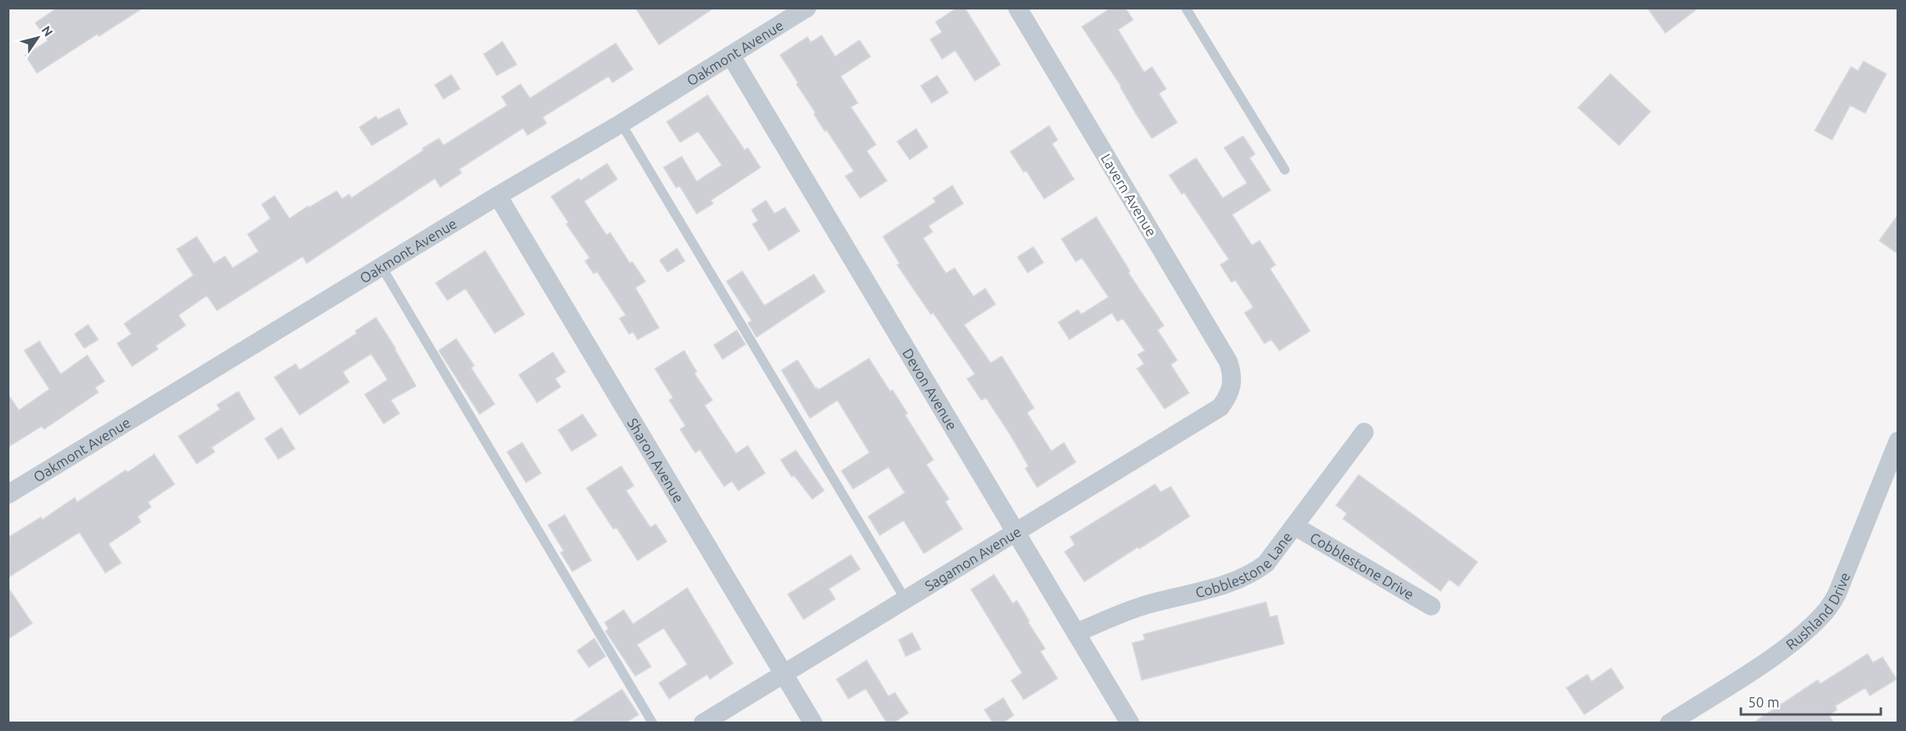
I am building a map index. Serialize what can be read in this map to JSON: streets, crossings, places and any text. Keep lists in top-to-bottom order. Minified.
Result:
{"streets":{"street":["Oakmont Avenue","Lavern Avenue","Devon Avenue","Sharon Avenue","Sagamon Avenue","Cobblestone Lane","Cobblestone Drive","Rushland Drive"]},"crossings":[["Oakmont Avenue","Devon Avenue"],["Oakmont Avenue","Sharon Avenue"],["Lavern Avenue","Sagamon Avenue"],["Devon Avenue","Sagamon Avenue"],["Devon Avenue","Cobblestone Lane"],["Sharon Avenue","Sagamon Avenue"],["Cobblestone Lane","Cobblestone Drive"]],"scale_bar":"50 m","north":"top right"}
